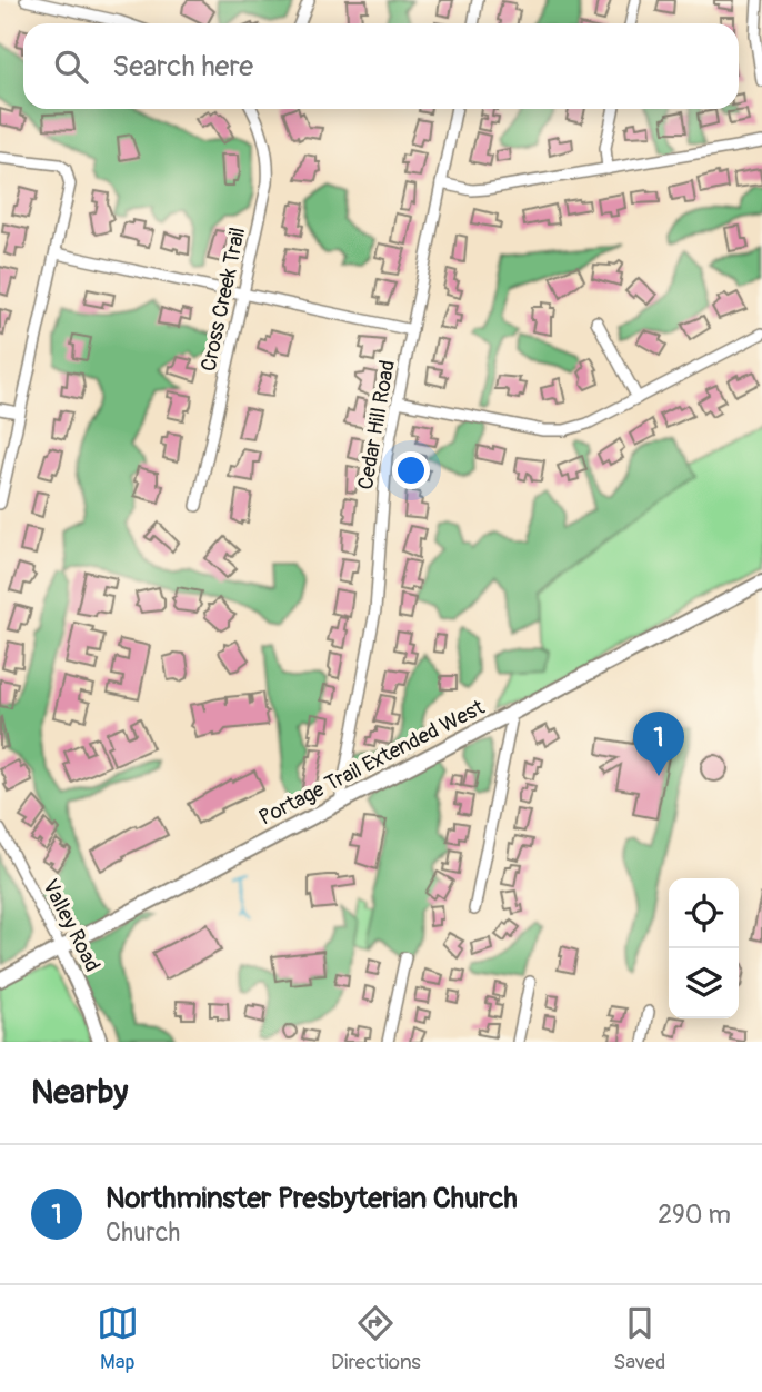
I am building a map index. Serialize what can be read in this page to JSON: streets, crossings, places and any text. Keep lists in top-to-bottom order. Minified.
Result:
{"streets":{"main road":["Portage Trail Extended West","Valley Road"],"street":["Cross Creek Trail","Cedar Hill Road"]},"crossings":[["Cedar Hill Road","Portage Trail Extended West"],["Portage Trail Extended West","Valley Road"]],"page":{"search":"Search here","pins":"1","heading":"Nearby","list":[{"mark":"1","name":"Northminster Presbyterian Church","note":"Church","value":"290 m"}],"nav":["Map","Directions","Saved"]}}
